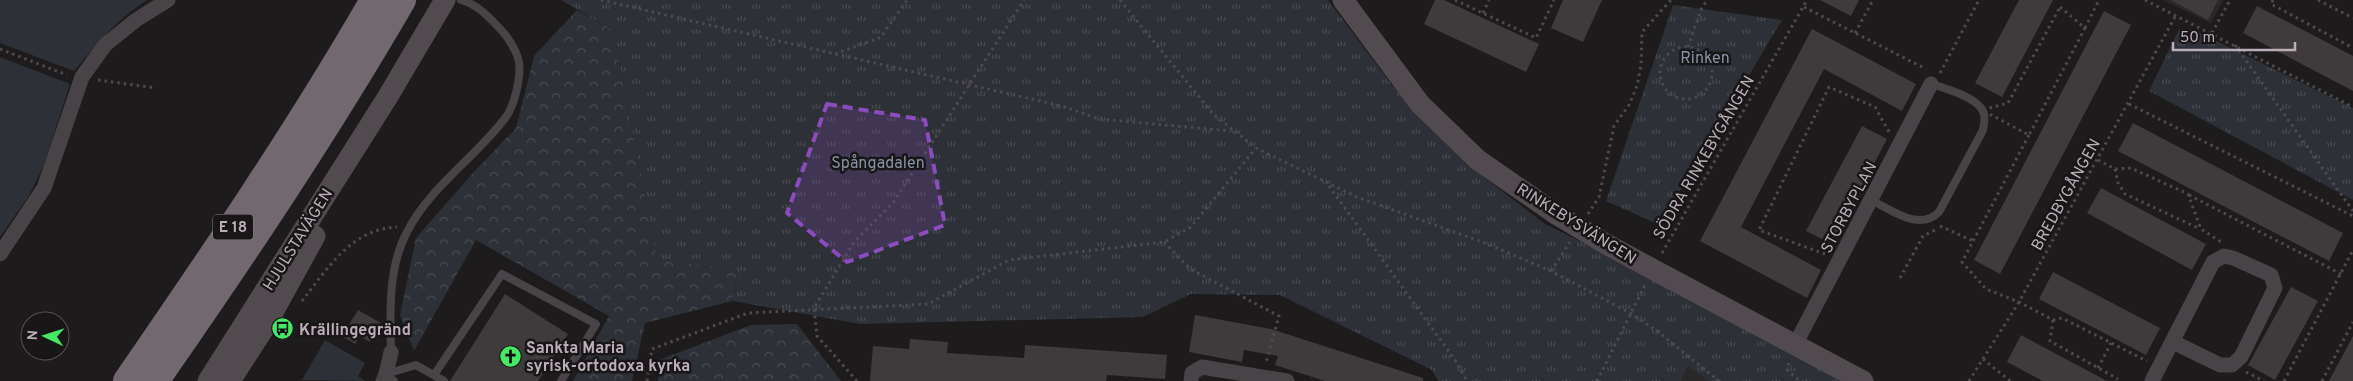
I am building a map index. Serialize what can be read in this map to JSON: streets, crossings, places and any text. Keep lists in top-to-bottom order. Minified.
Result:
{"streets":{"highway":["E 18"],"street":["STORBYPLAN","RINKEBYSVÄNGEN","HJULSTAVÄGEN"],"path":["SÖDRA RINKEBYGÅNGEN","BREDBYGÅNGEN"]},"crossings":[["STORBYPLAN","RINKEBYSVÄNGEN"]],"parks":["Rinken","Spångadalen"],"places":{"bus stop":["Krällingegränd"],"church":["Sankta Maria syrisk-ortodoxa kyrka"]},"scale_bar":"50 m","north":"left"}
